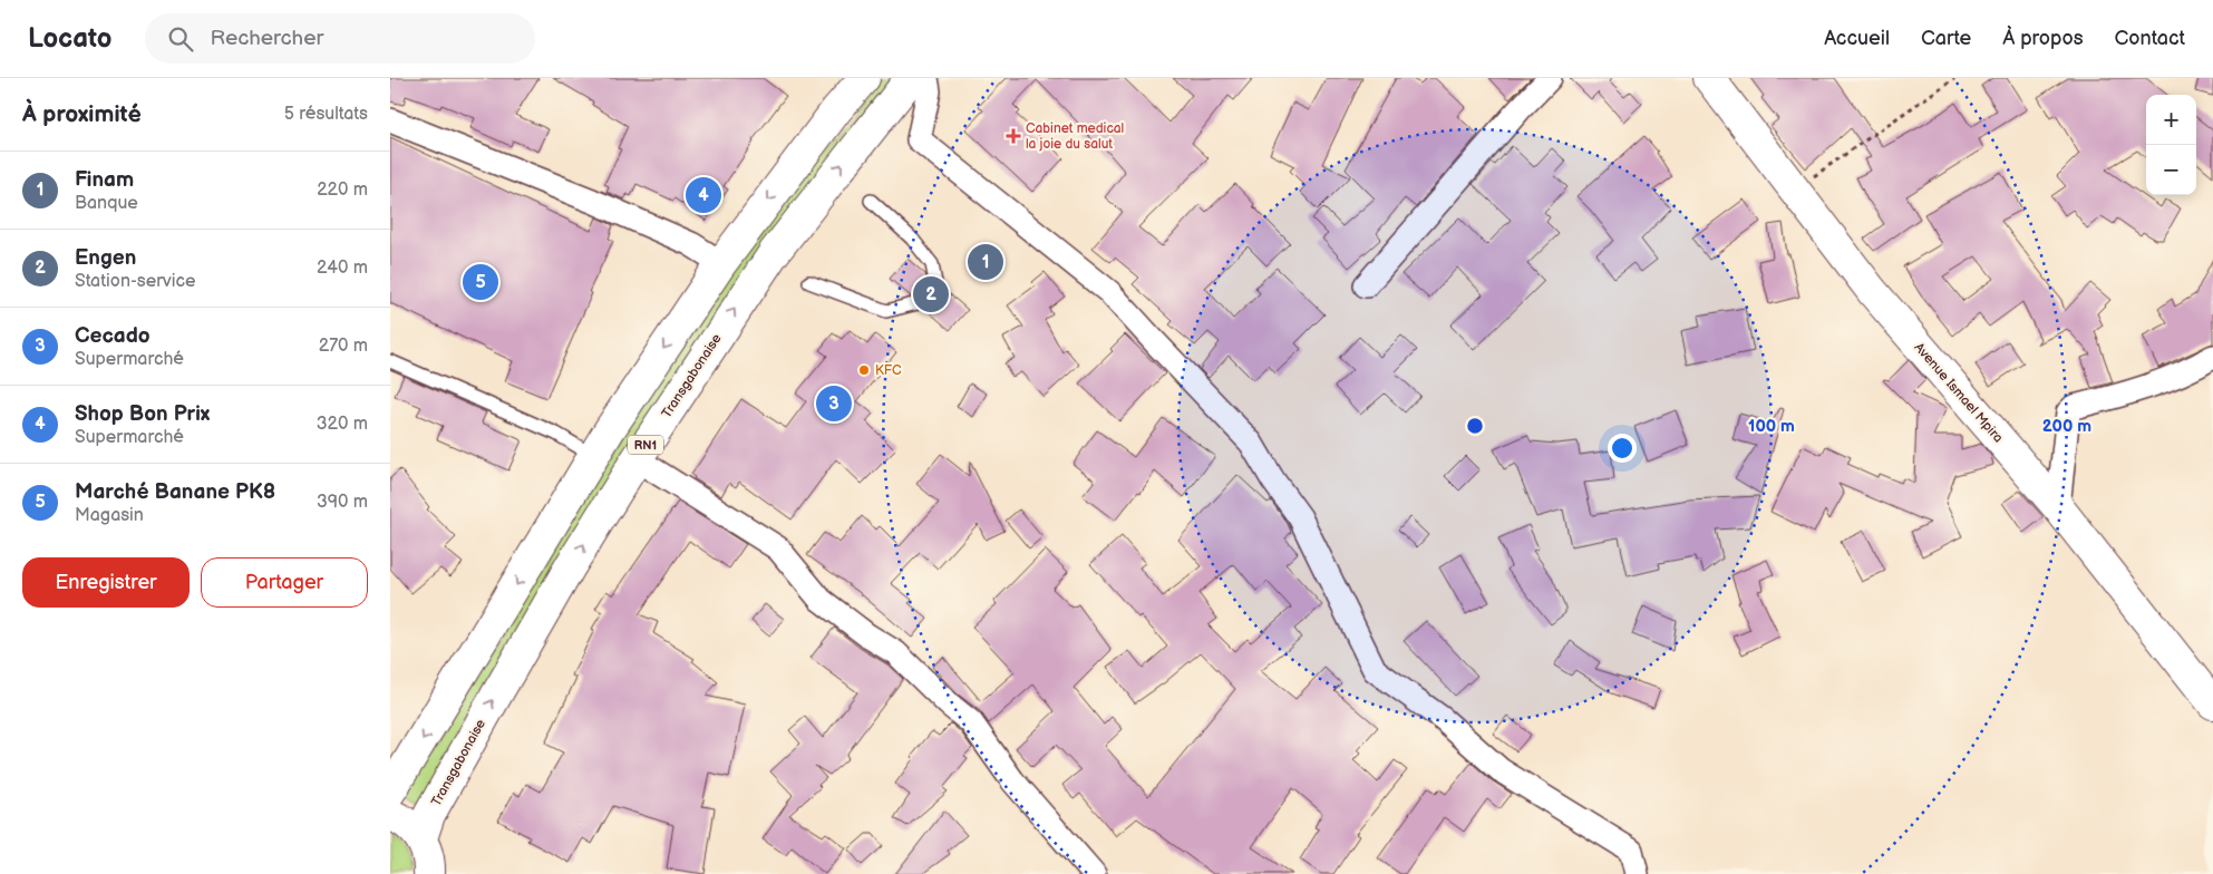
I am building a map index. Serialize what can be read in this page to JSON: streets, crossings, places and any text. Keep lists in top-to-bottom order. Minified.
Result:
{"streets":{"main road":["Transgabonaise","Avenue Ismael Mpira","RN1"]},"places":{"health":["Cabinet medical la joie du salut"],"other":["KFC"]},"page":{"header":"Locato","search":"Rechercher","nav":["Accueil","Carte","À propos","Contact"],"heading":["À proximité","5 résultats"],"map_buttons":["+","−"],"list":[{"mark":"1","name":"Finam","note":"Banque","value":"220 m"},{"mark":"2","name":"Engen","note":"Station-service","value":"240 m"},{"mark":"3","name":"Cecado","note":"Supermarché","value":"270 m"},{"mark":"4","name":"Shop Bon Prix","note":"Supermarché","value":"320 m"},{"mark":"5","name":"Marché Banane PK8","note":"Magasin","value":"390 m"}],"pins":["4","1","5","2","3"],"buttons":["Enregistrer","Partager"]},"rings":["100 m","200 m"]}
